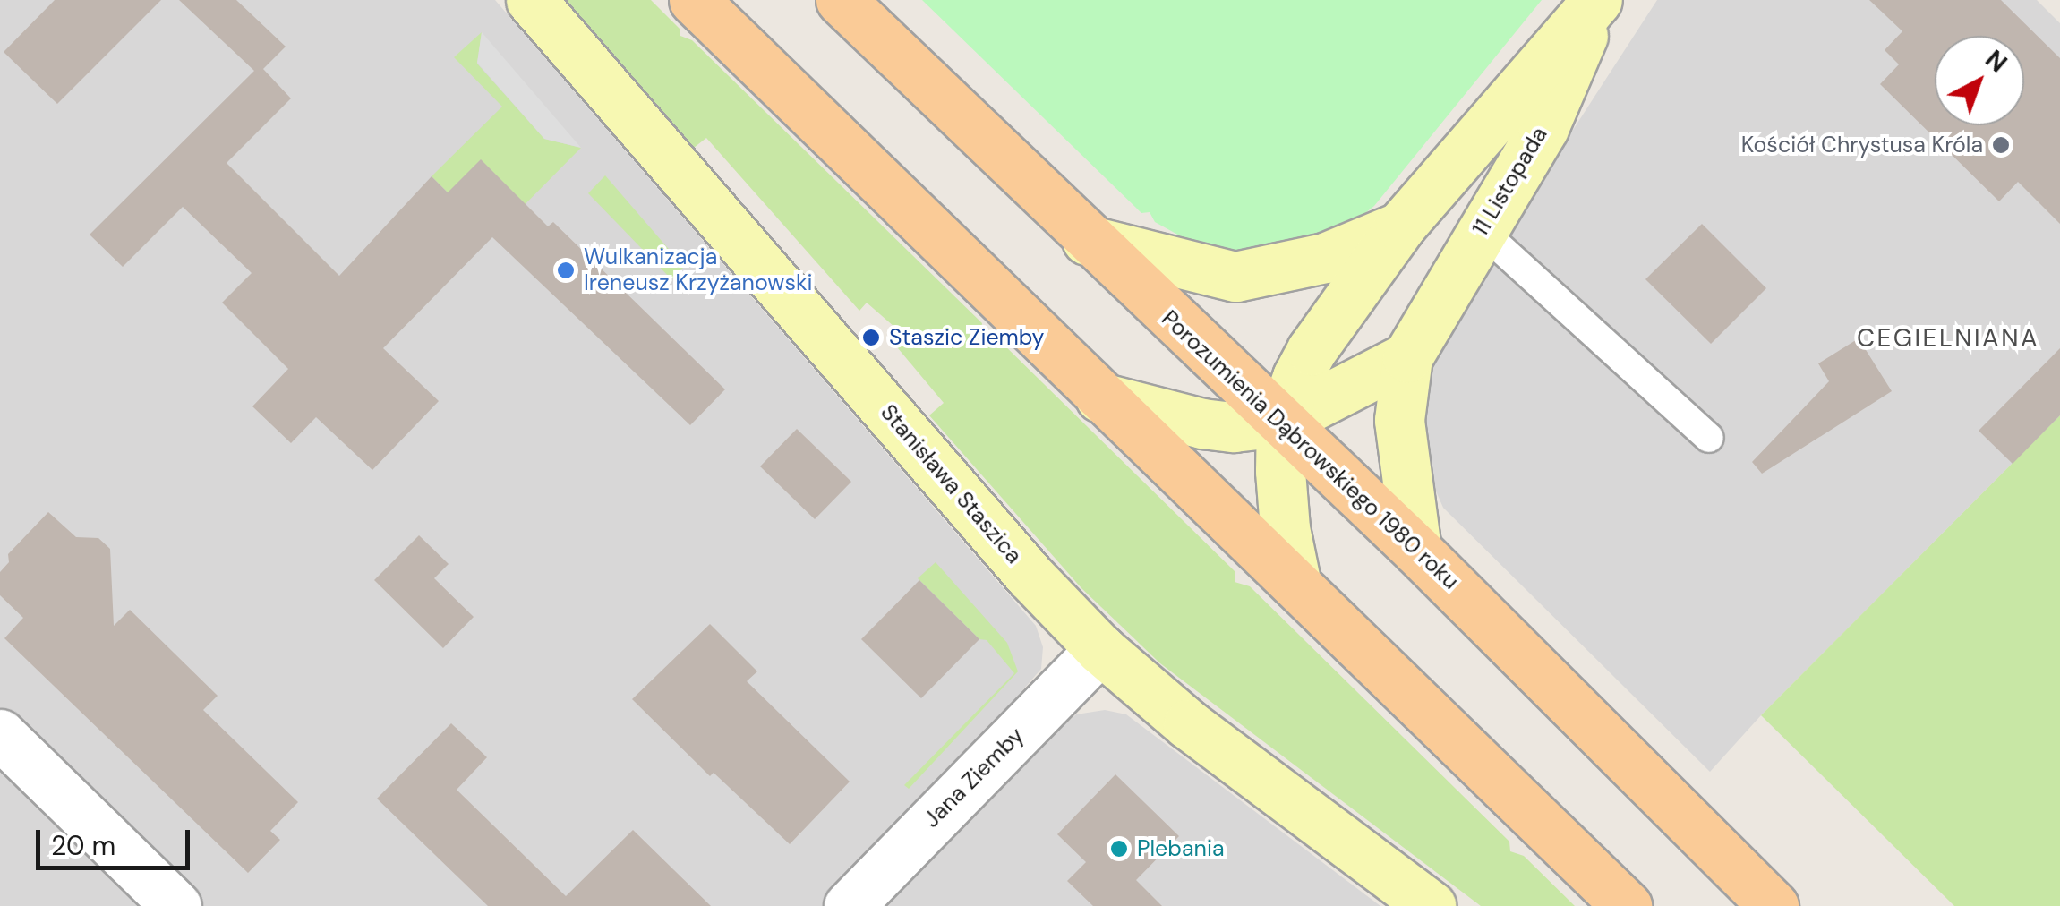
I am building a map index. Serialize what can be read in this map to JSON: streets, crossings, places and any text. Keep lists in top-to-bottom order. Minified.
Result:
{"streets":{"main road":["Porozumienia Dąbrowskiego 1980 roku"],"street":["11 Listopada","Stanisława Staszica","Jana Ziemby"]},"crossings":[["11 Listopada","Porozumienia Dąbrowskiego 1980 roku"],["Stanisława Staszica","Jana Ziemby"]],"districts":["CEGIELNIANA"],"places":["Kościół Chrystusa Króla","Wulkanizacja Ireneusz Krzyżanowski","Staszic Ziemby","Plebania"],"scale_bar":"20 m","north":"top right"}
